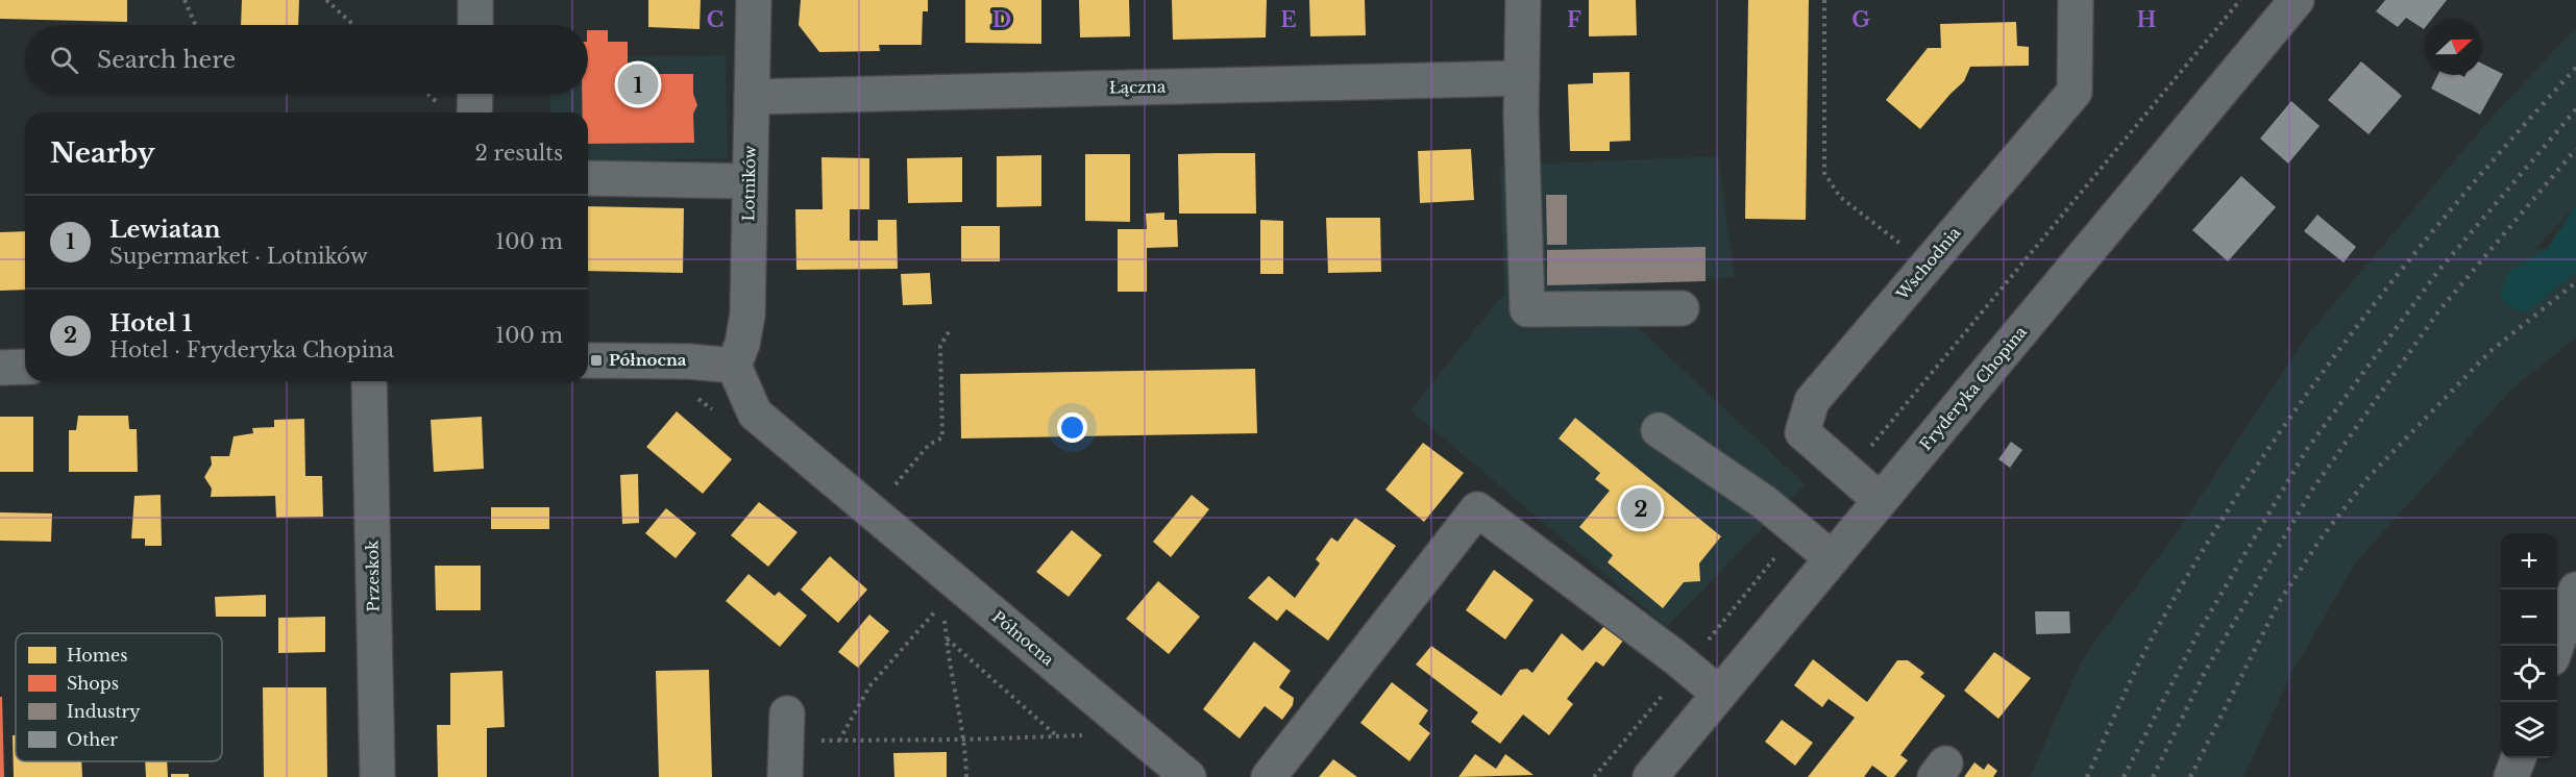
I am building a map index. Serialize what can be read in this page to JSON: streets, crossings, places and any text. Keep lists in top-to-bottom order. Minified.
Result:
{"streets":{"street":["Łączna","Lotników","Wschodnia","Fryderyka Chopina","Przeskok","Północna"]},"crossings":[["Łączna","Lotników"],["Lotników","Północna"],["Wschodnia","Fryderyka Chopina"]],"places":{"transit":["Północna"]},"legend":["Homes","Shops","Industry","Other"],"north":"right","page":{"search":"Search here","pins":["1","2"],"heading":["Nearby","2 results"],"list":[{"mark":"1","name":"Lewiatan","note":"Supermarket · Lotników","value":"100 m"},{"mark":"2","name":"Hotel 1","note":"Hotel · Fryderyka Chopina","value":"100 m"}],"map_buttons":["+","−"]},"grid":{"columns":["C","D","E","F","G","H"]}}
